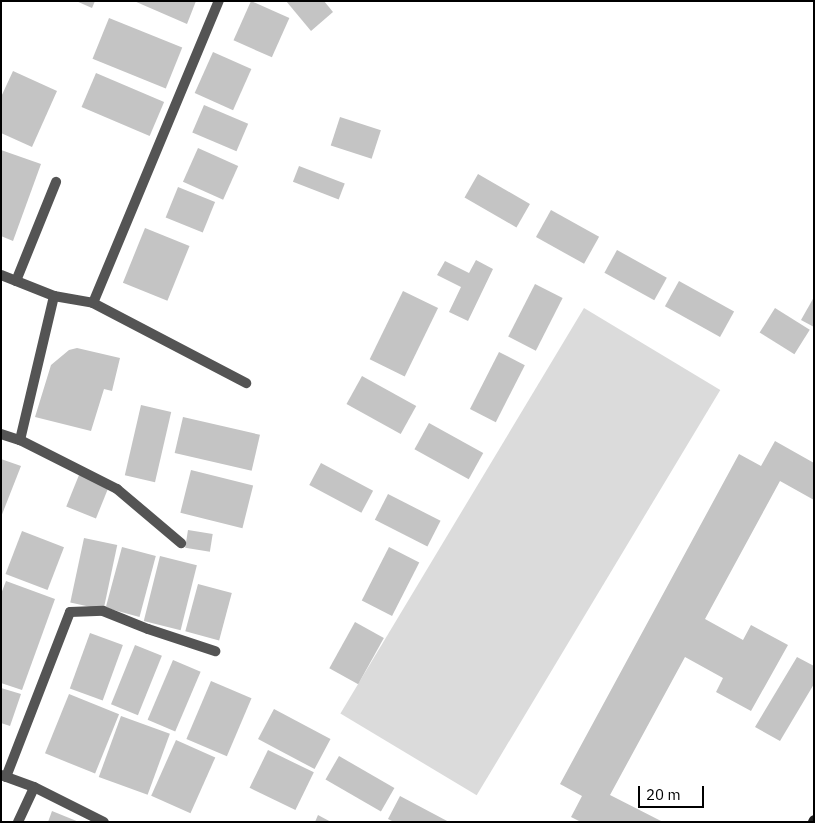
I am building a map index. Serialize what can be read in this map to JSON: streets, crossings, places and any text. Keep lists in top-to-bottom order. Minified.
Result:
{"scale_bar":"20 m"}
